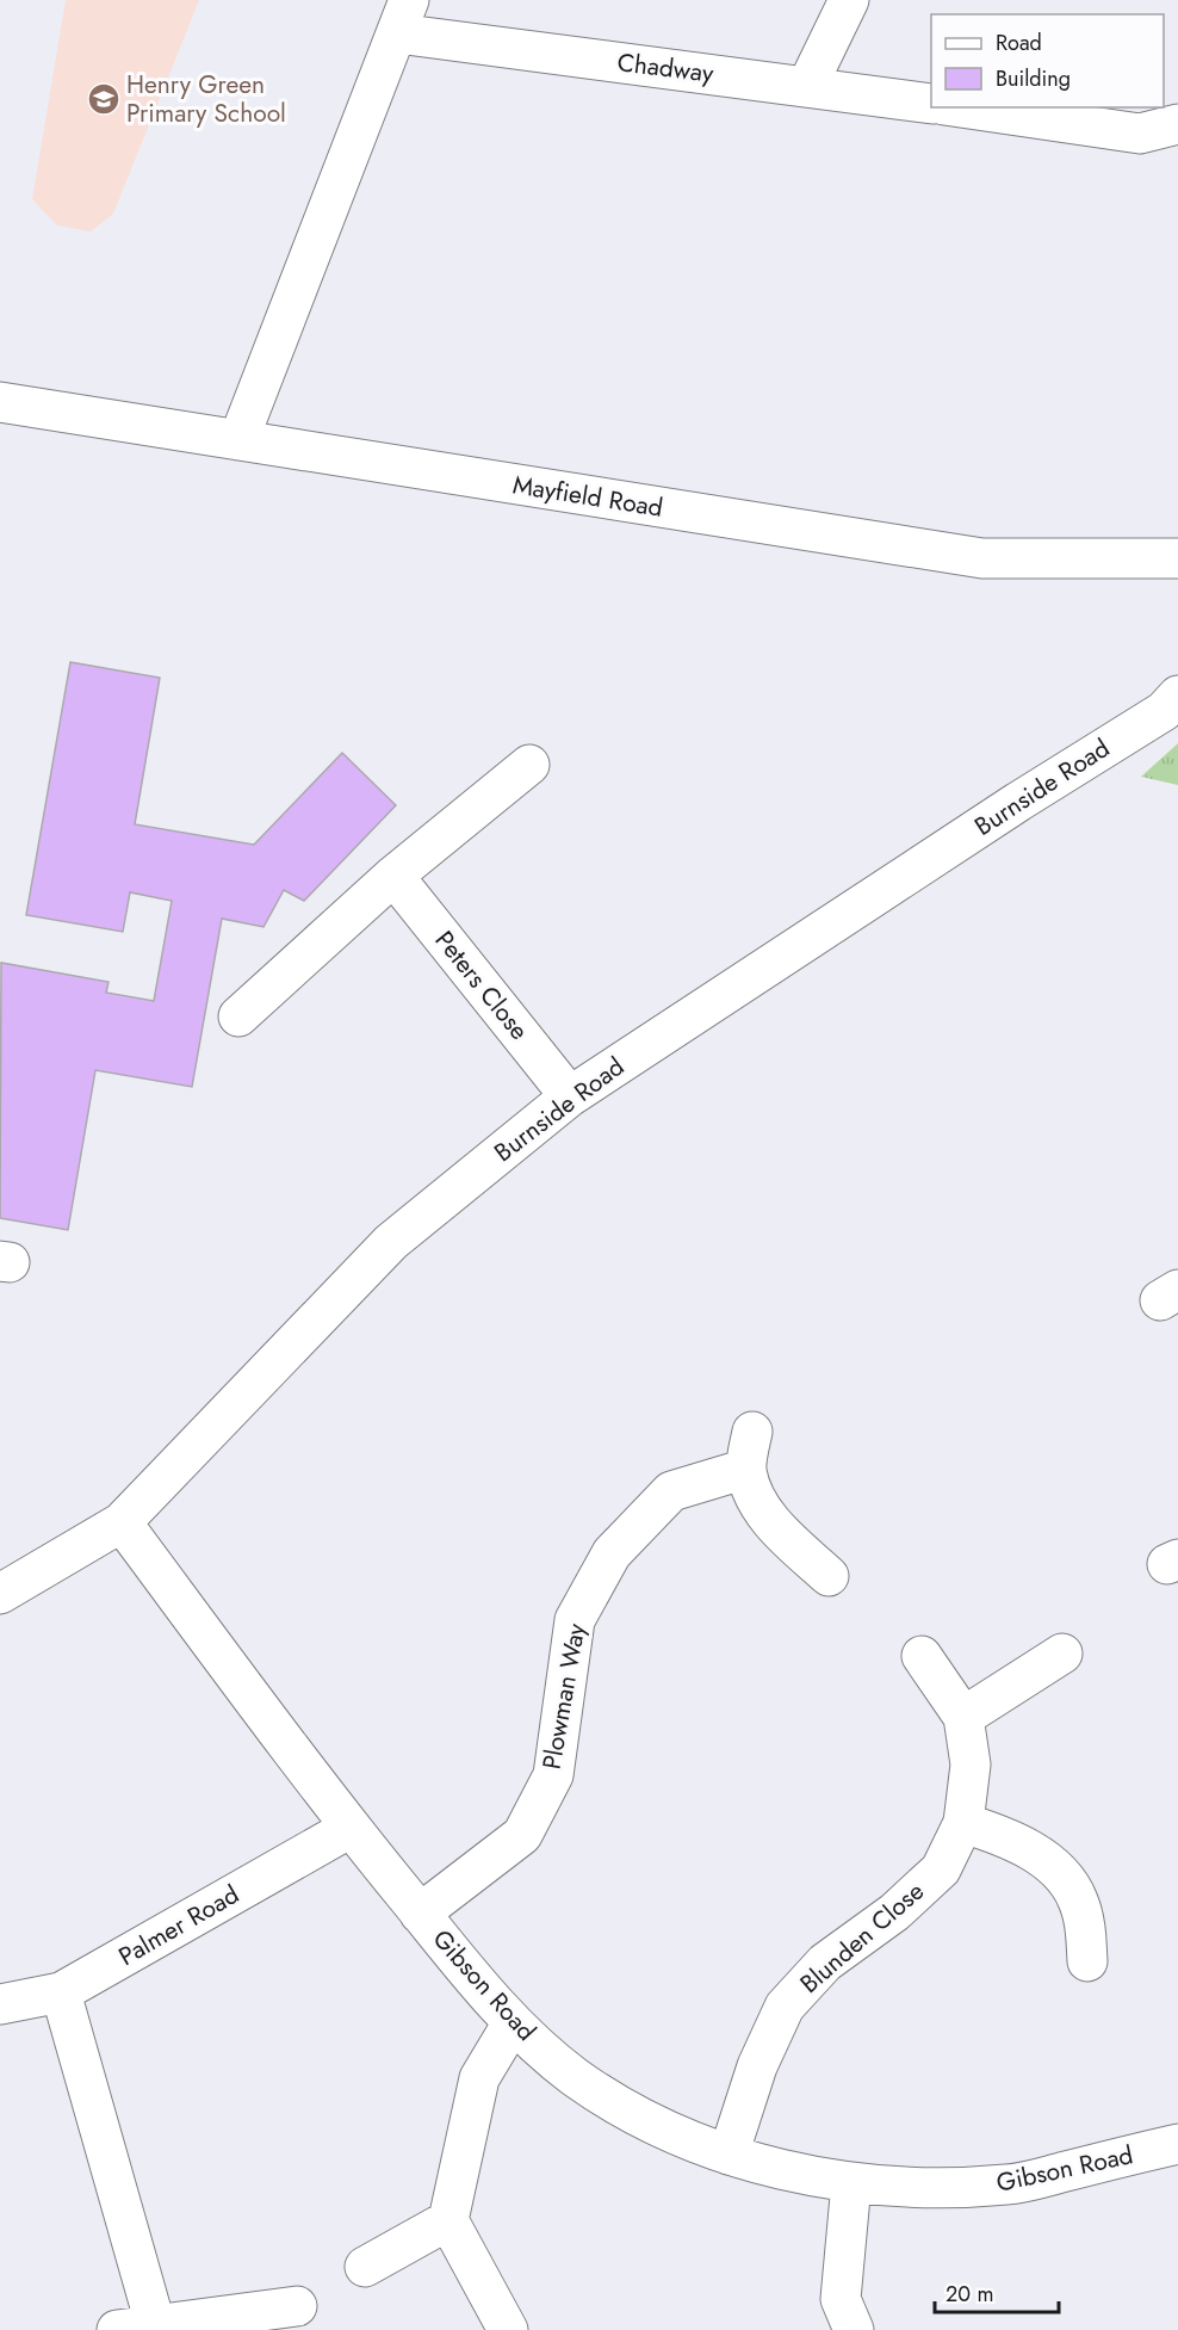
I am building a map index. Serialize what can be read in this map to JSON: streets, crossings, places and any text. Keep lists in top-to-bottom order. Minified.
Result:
{"streets":{"street":["Chadway","Mayfield Road","Burnside Road","Peters Close","Plowman Way","Palmer Road","Blunden Close","Gibson Road"]},"crossings":[["Burnside Road","Peters Close"],["Burnside Road","Gibson Road"],["Plowman Way","Gibson Road"],["Palmer Road","Gibson Road"],["Blunden Close","Gibson Road"]],"places":{"school or university":["Henry Green Primary School"]},"legend":["Road","Building"],"scale_bar":"20 m"}
